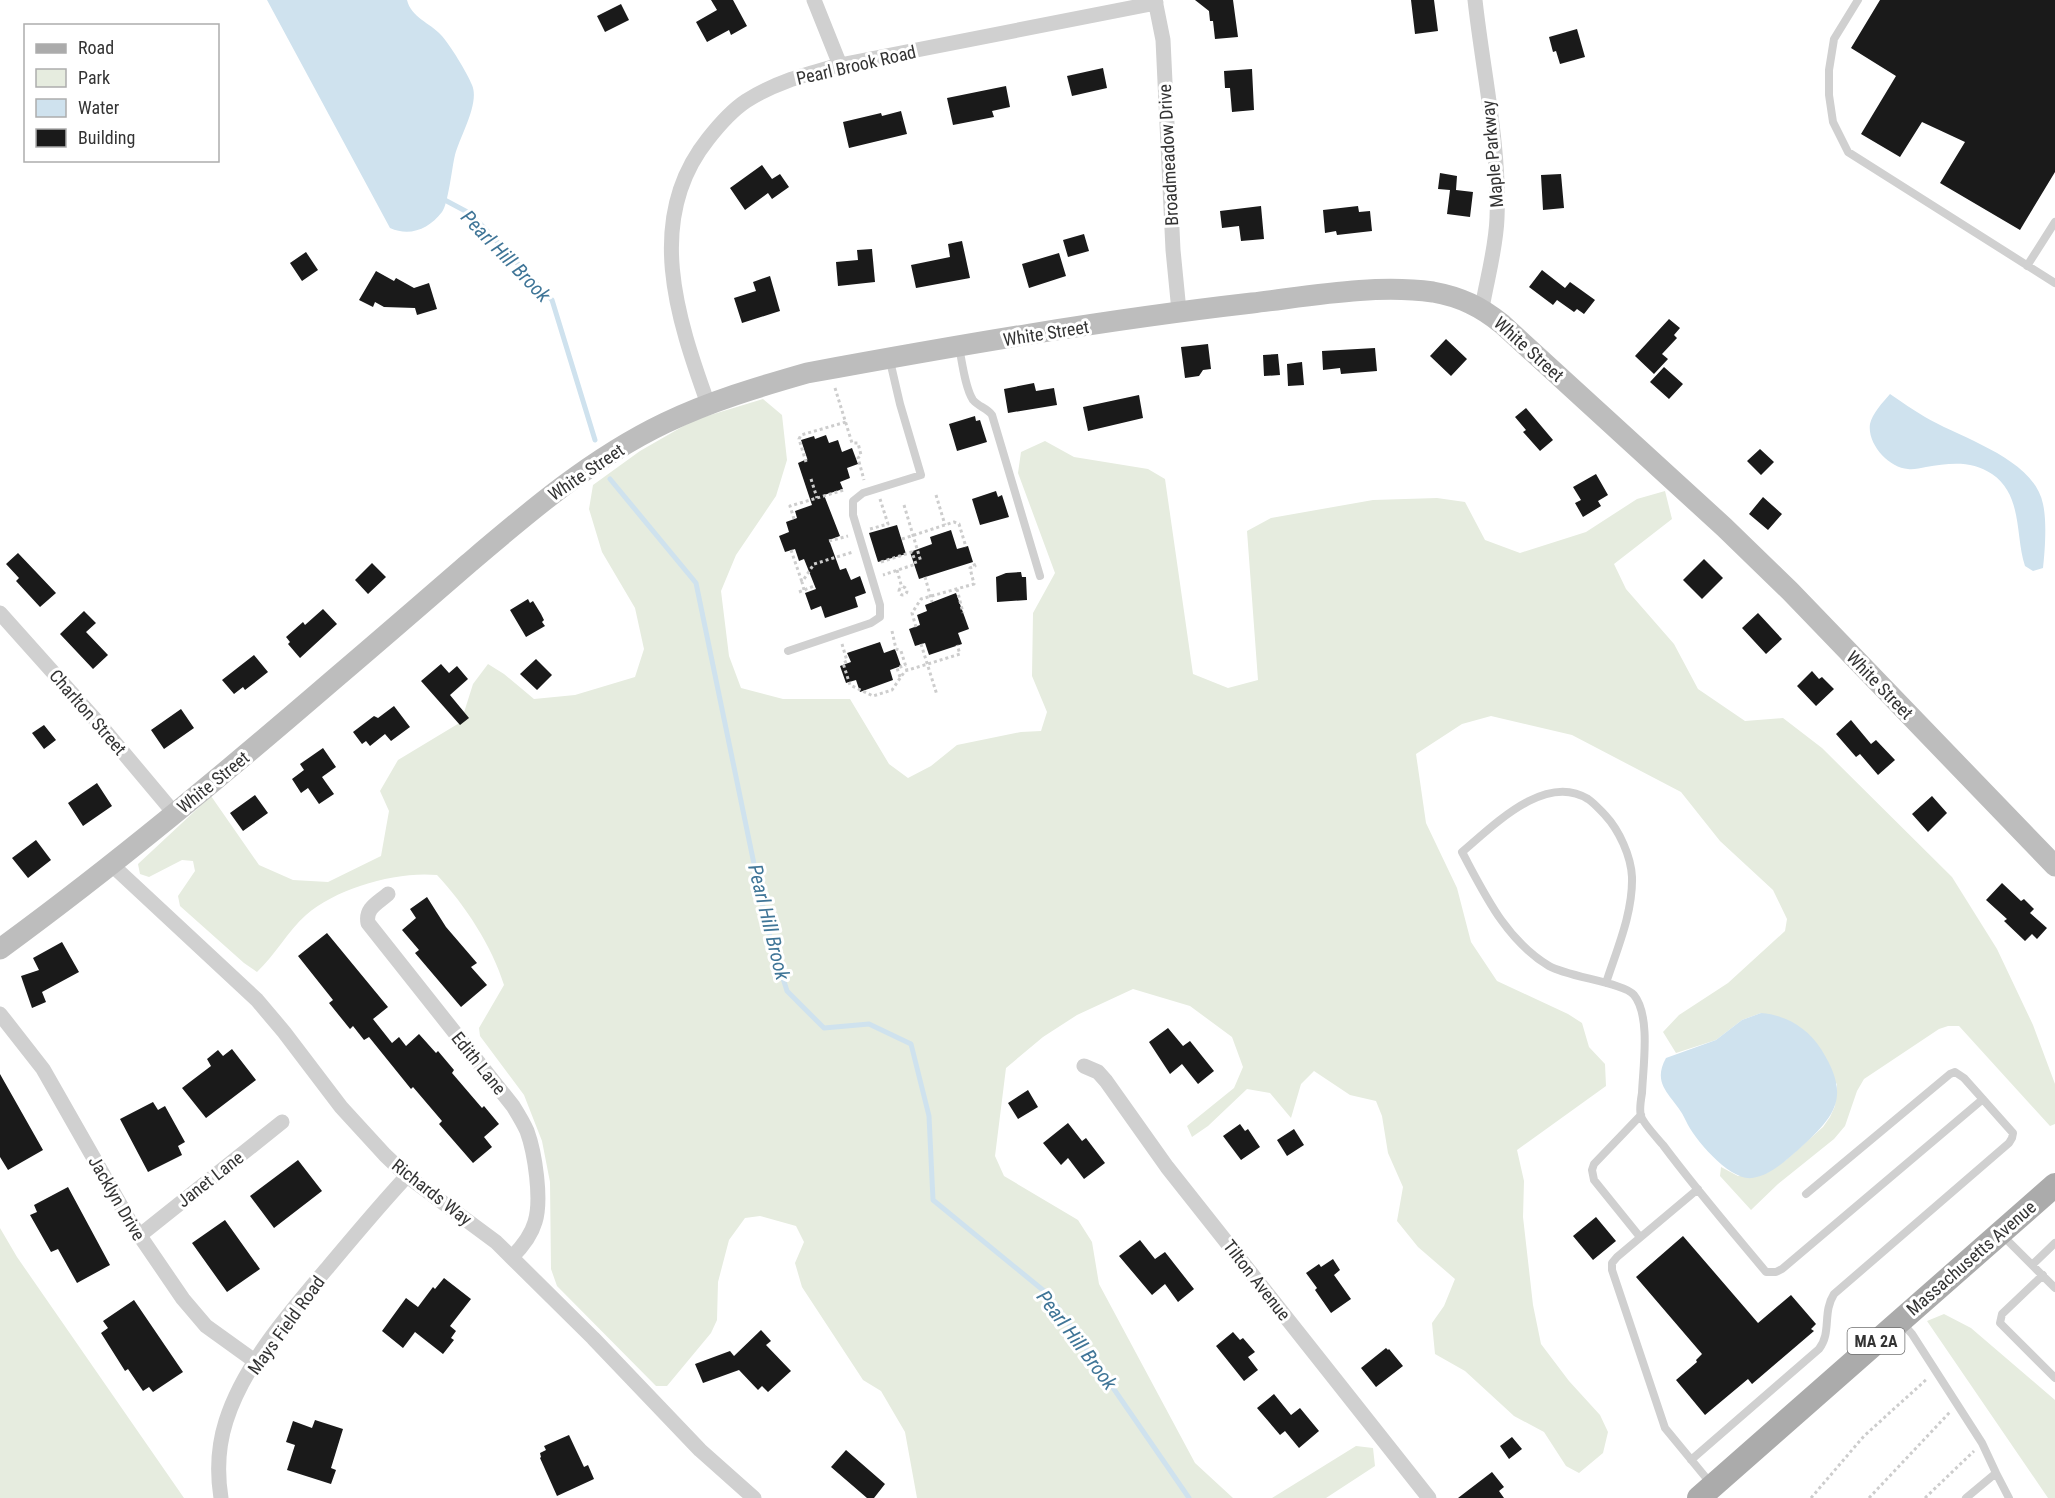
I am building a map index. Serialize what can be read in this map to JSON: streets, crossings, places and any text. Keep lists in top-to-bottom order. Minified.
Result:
{"streets":{"main road":["Massachusetts Avenue","MA 2A"],"street":["Pearl Brook Road","Maple Parkway","Broadmeadow Drive","White Street","Charlton Street","Edith Lane","Janet Lane","Richards Way","Jacklyn Drive","Tilton Avenue","Mays Field Road"]},"crossings":[["Pearl Brook Road","Broadmeadow Drive"],["Pearl Brook Road","White Street"],["Maple Parkway","White Street"],["Broadmeadow Drive","White Street"],["White Street","Charlton Street"],["White Street","Richards Way"],["Edith Lane","Richards Way"],["Janet Lane","Jacklyn Drive"],["Richards Way","Mays Field Road"],["Jacklyn Drive","Mays Field Road"]],"water":["Pearl Hill Brook"],"legend":["Road","Park","Water","Building"]}
